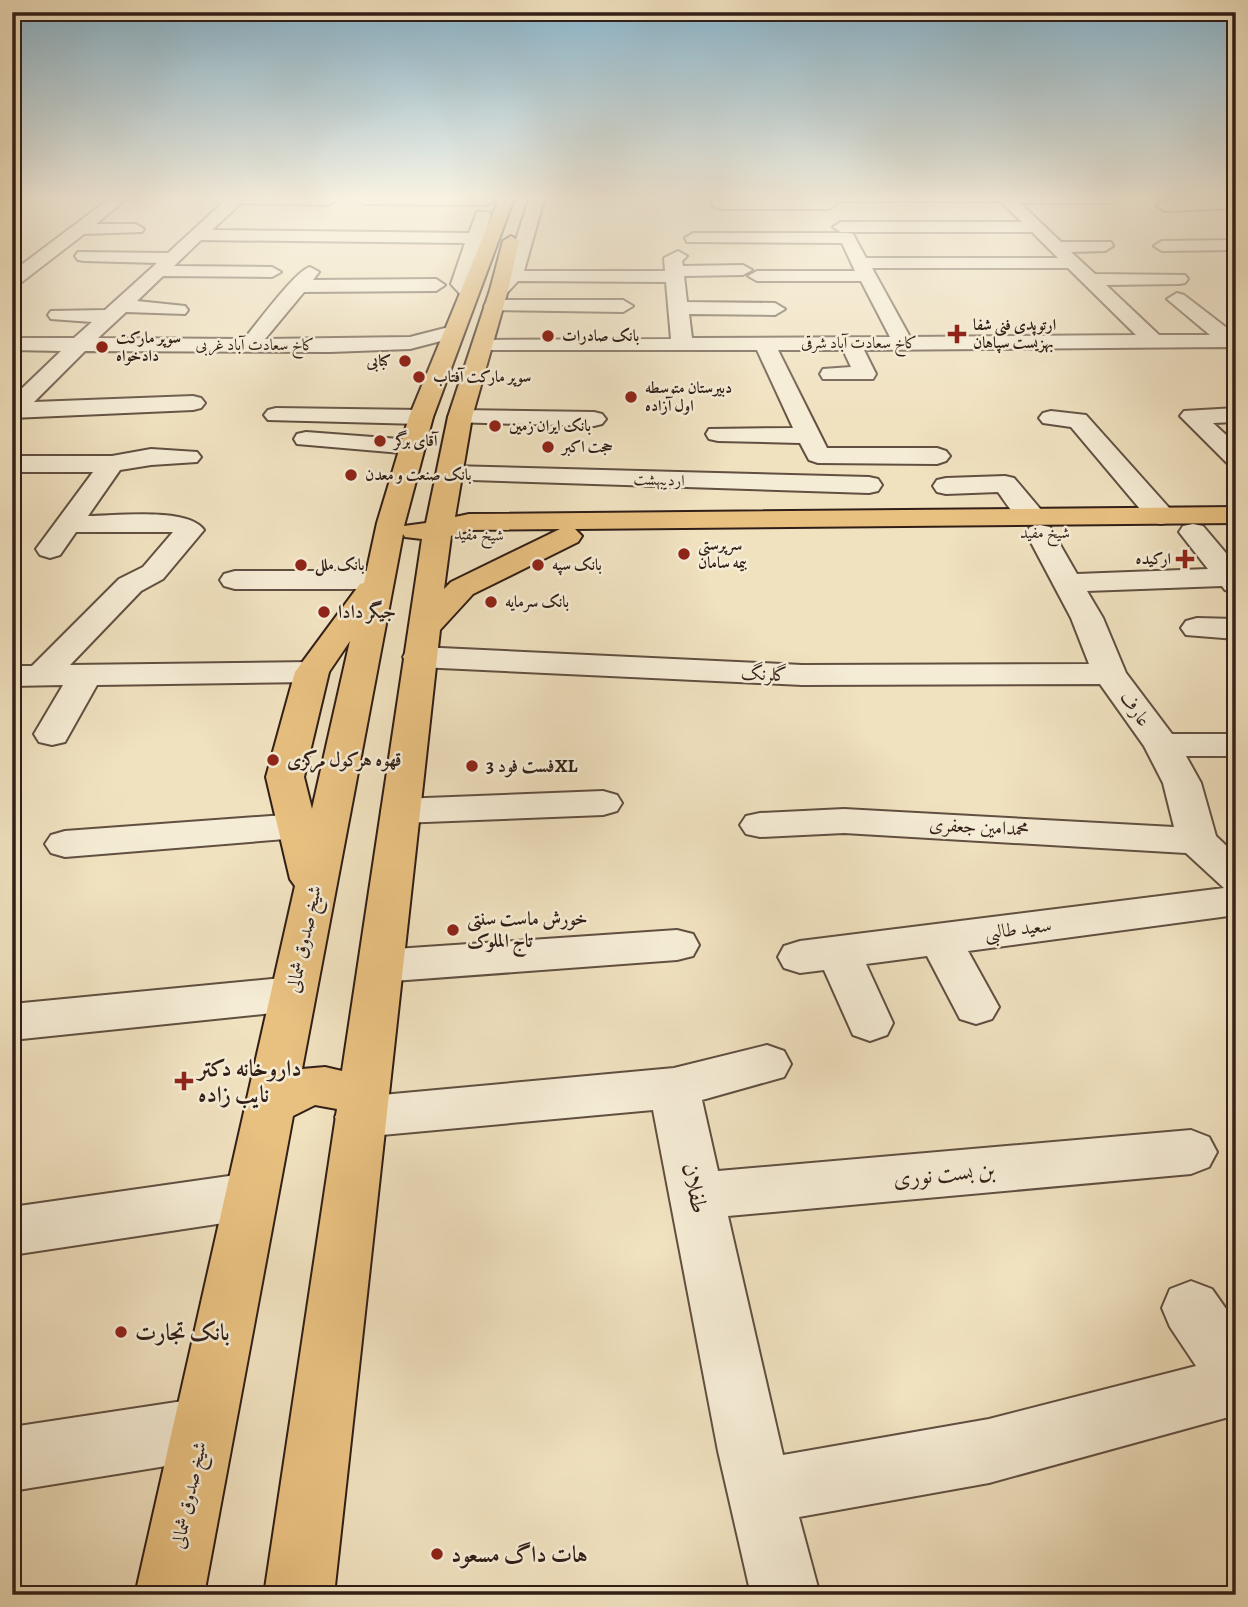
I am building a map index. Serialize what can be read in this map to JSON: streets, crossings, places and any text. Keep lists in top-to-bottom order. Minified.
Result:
{"streets":{"main road":["شیخ مفید","شیخ صدوق شمالی"],"street":["کاخ سعادت آباد شرقی","کاخ سعادت آباد غربی","اردیبهشت","گلرنگ","عارف","محمدامین جعفری","سعید طالبی","بن بست نوری","طفلان"]},"crossings":[["کاخ سعادت آباد شرقی","کاخ سعادت آباد غربی"],["کاخ سعادت آباد شرقی","شیخ صدوق شمالی"],["کاخ سعادت آباد غربی","شیخ صدوق شمالی"],["اردیبهشت","شیخ صدوق شمالی"],["شیخ مفید","عارف"],["شیخ مفید","شیخ صدوق شمالی"],["گلرنگ","عارف"],["گلرنگ","شیخ صدوق شمالی"],["عارف","محمدامین جعفری"],["بن بست نوری","طفلان"]],"places":{"health":["ارتوپدی فنی شفا بهزیست سپاهان","ارکیده","داروخانه دکتر نایب زاده"],"other":["بانک صادرات","سوپر مارکت دادخواه","کبابی","سوپر مارکت آفتاب","دبیرستان متوسطه اول آزاده","بانک ایران زمین","آقاى برگر","حجت اکبر","بانک صنعت و معدن","سرپرستی بیمه سامان","بانک ملل","بانک سپه","بانک سرمایه","جیگر دادا","قهوه هرکول مرکزی","فست فود 3XL","خورش ماست سنتی تاج الملوک","بانک تجارت","هات داگ مسعود"]}}
